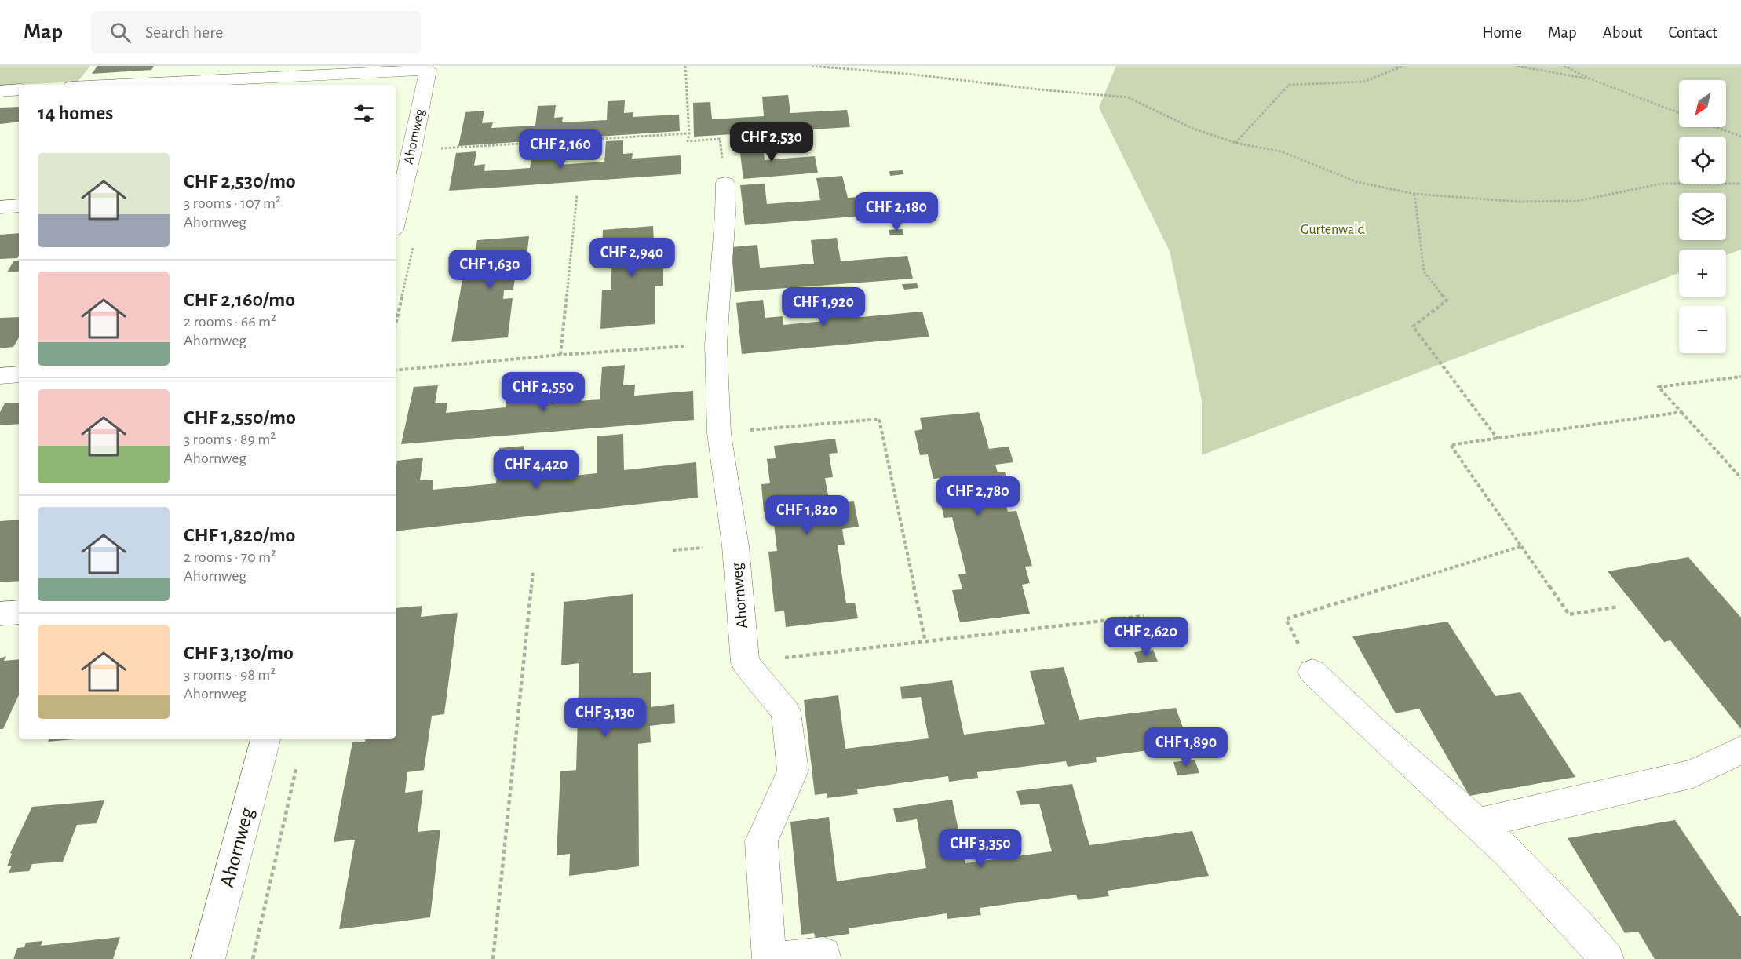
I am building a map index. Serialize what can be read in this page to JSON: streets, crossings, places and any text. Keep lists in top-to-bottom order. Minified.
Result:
{"streets":{"street":["Ahornweg"]},"parks":["Gurtenwald"],"north":"bottom left","page":{"header":"Map","search":"Search here","nav":["Home","Map","About","Contact"],"map_buttons":["+","−"],"heading":"14 homes","price":["CHF 2,530","CHF 2,160","CHF 2,180","CHF 2,940","CHF 1,630","CHF 1,920","CHF 2,550","CHF 4,420","CHF 2,780","CHF 1,820","CHF 2,620","CHF 3,130","CHF 1,890","CHF 3,350"],"list":[{"name":"CHF 2,530/mo","note":"3 rooms · 107 m² · Ahornweg"},{"name":"CHF 2,160/mo","note":"2 rooms · 66 m² · Ahornweg"},{"name":"CHF 2,550/mo","note":"3 rooms · 89 m² · Ahornweg"},{"name":"CHF 1,820/mo","note":"2 rooms · 70 m² · Ahornweg"},{"name":"CHF 3,130/mo","note":"3 rooms · 98 m² · Ahornweg"}]}}
